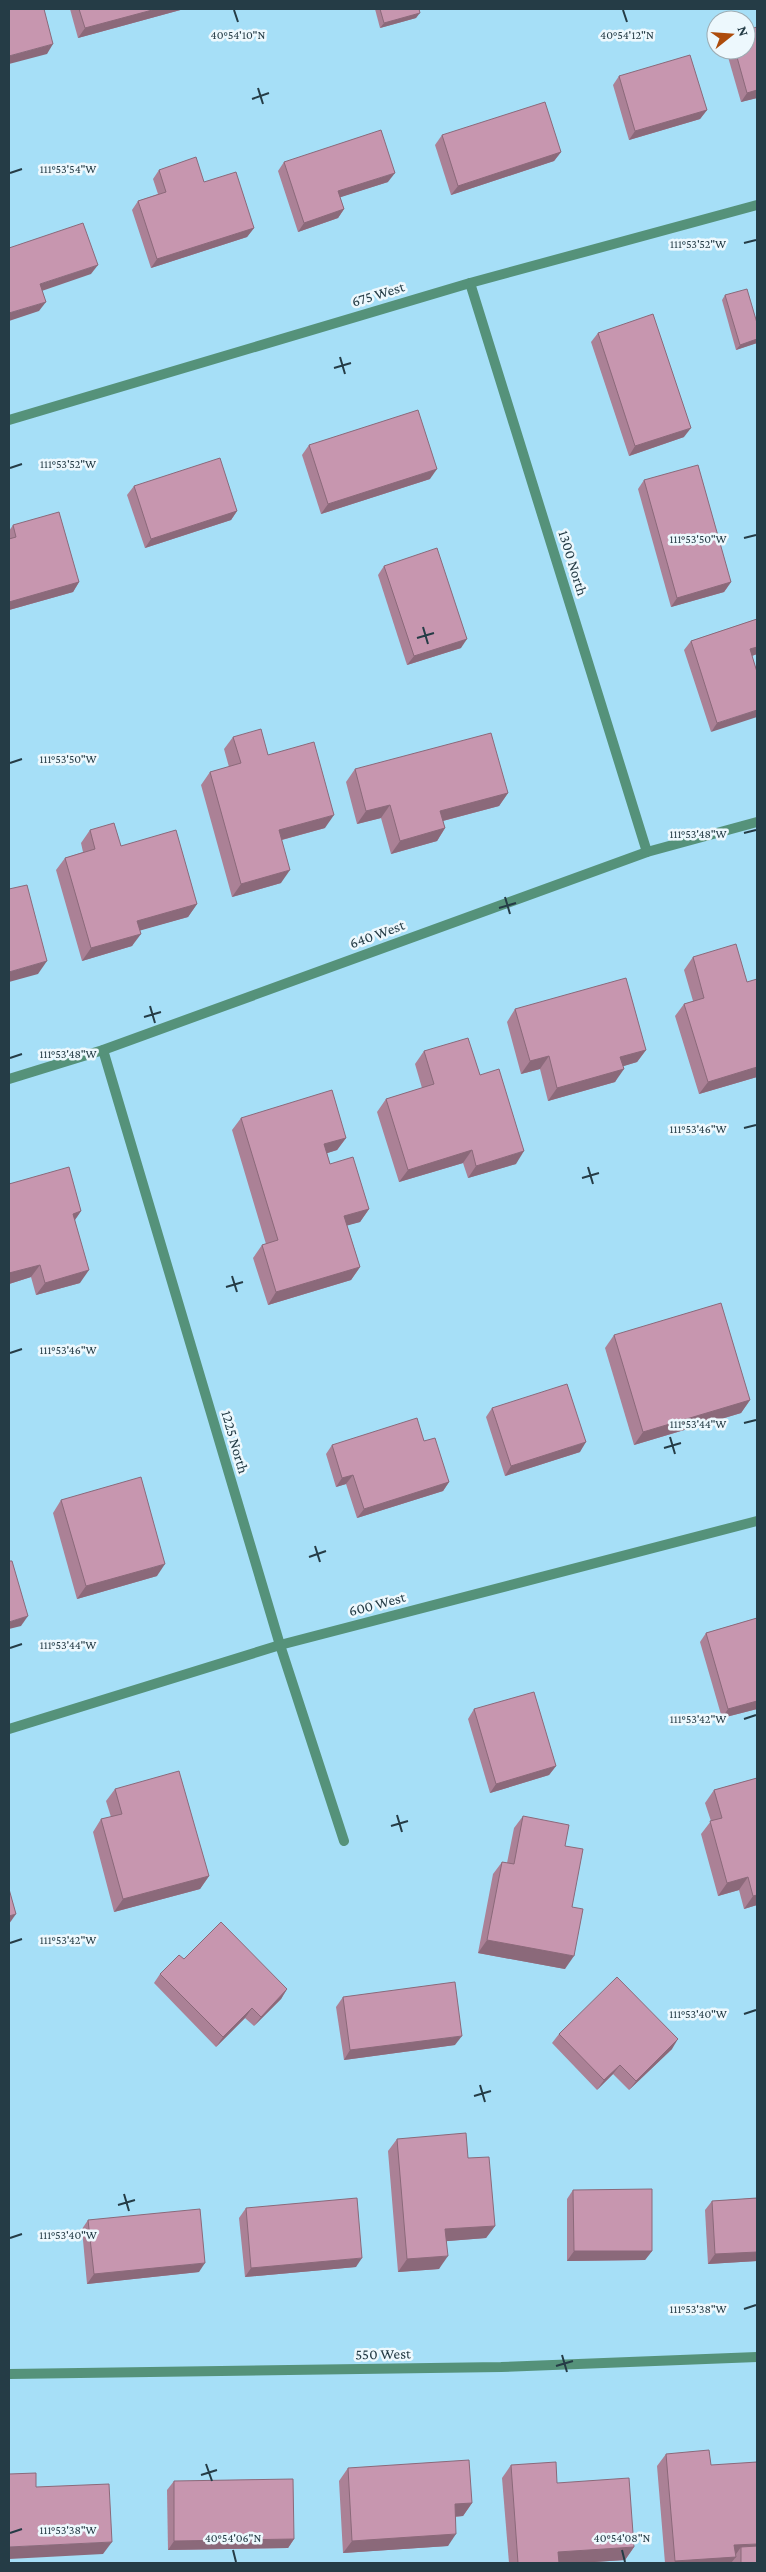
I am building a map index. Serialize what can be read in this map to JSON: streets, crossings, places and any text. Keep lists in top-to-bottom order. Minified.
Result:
{"streets":{"street":["675 West","1300 North","640 West","1225 North","600 West","550 West"]},"crossings":[["675 West","1300 North"],["1300 North","640 West"],["640 West","1225 North"],["1225 North","600 West"]],"north":"right","coordinates":["40°54'10\"N","40°54'12\"N","111°53'54\"W","111°53'52\"W","111°53'50\"W","111°53'48\"W","111°53'46\"W","111°53'44\"W","111°53'42\"W","111°53'40\"W","111°53'38\"W","40°54'06\"N","40°54'08\"N"]}
